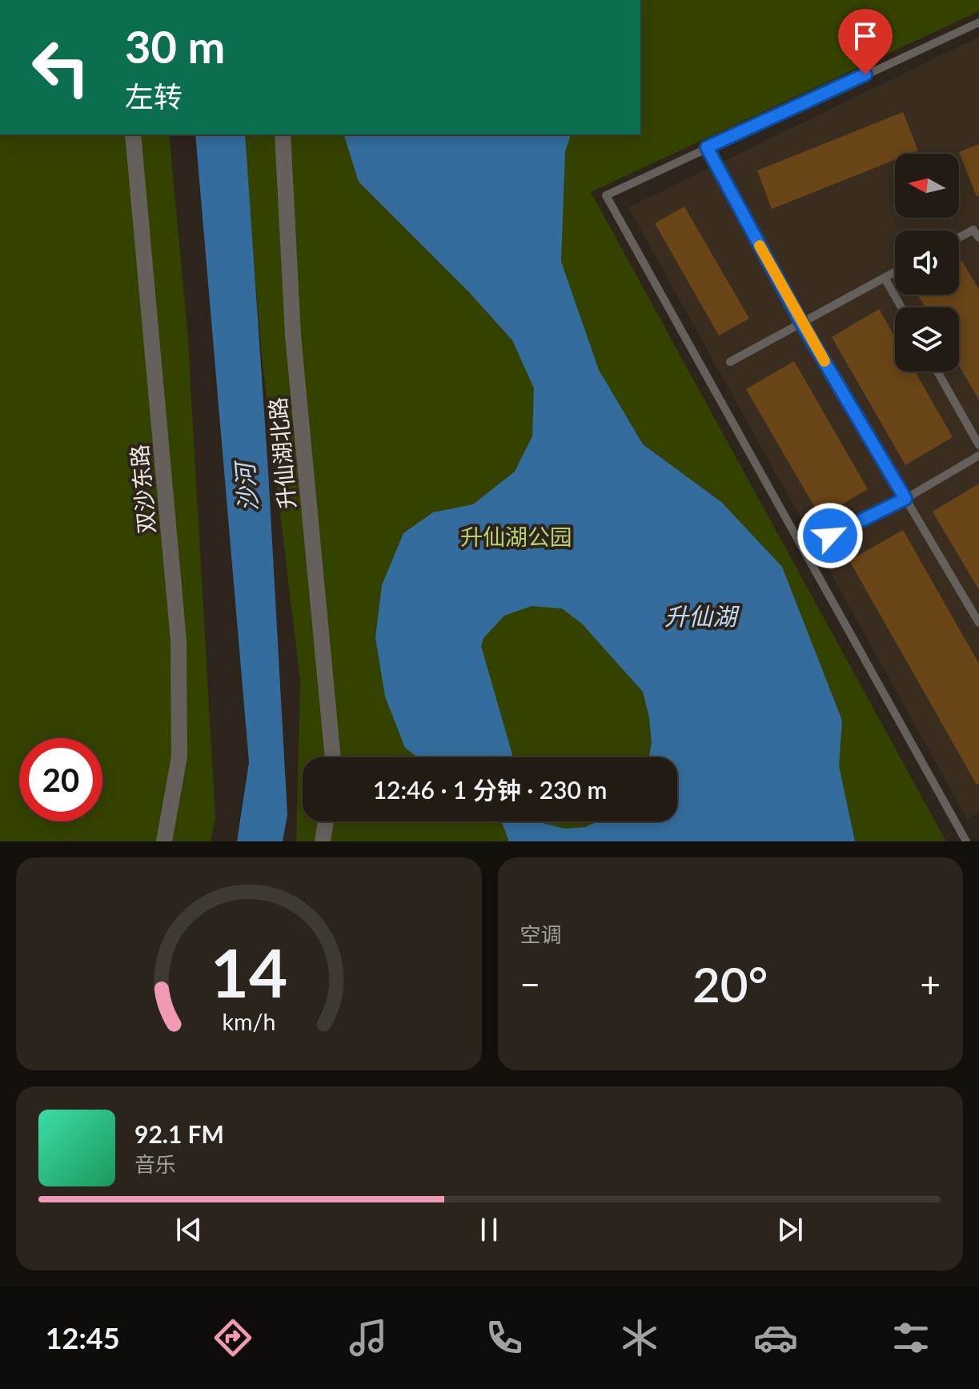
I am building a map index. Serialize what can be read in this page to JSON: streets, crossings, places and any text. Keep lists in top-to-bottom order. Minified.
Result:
{"streets":{"street":["升仙湖北路","双沙东路"]},"water":["沙河","升仙湖"],"parks":["升仙湖公园"],"north":"left","page":{"turn":["30 m","左转"],"limit":"20","trip":"12:46 · 1 分钟 · 230 m","tile":"空调","heat":["−","20°","+"],"song":["92.1 FM","音乐"],"tabs":"12:45","gauge":["14","km/h"]}}
